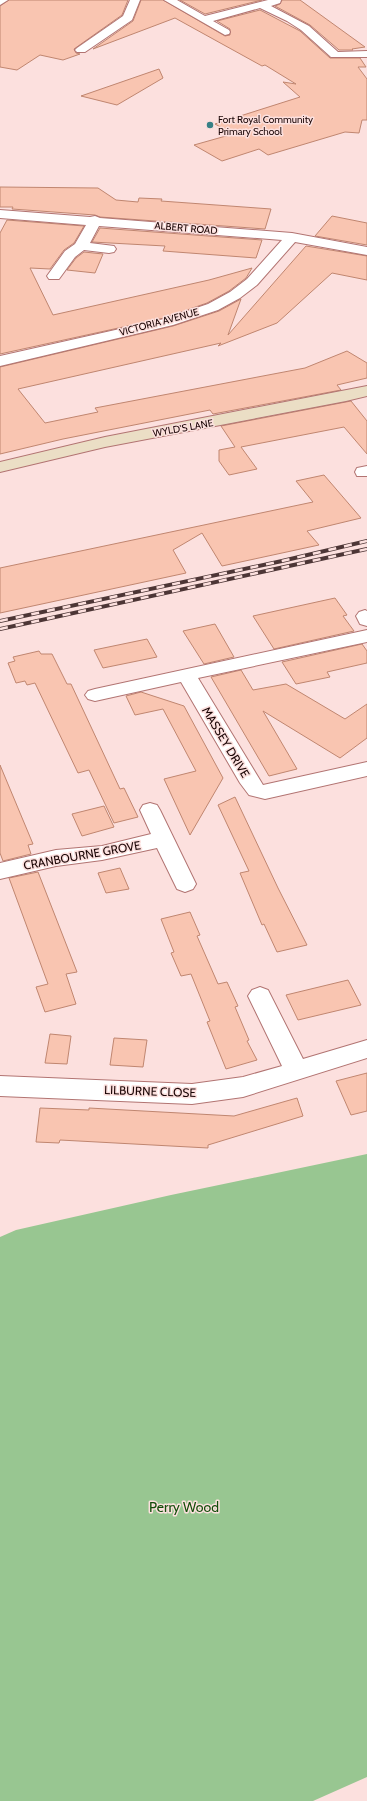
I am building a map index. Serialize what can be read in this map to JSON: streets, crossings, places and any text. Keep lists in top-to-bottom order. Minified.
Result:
{"streets":{"main road":["WYLD'S LANE"],"street":["ALBERT ROAD","VICTORIA AVENUE","MASSEY DRIVE","CRANBOURNE GROVE","LILBURNE CLOSE"]},"crossings":[["ALBERT ROAD","VICTORIA AVENUE"]],"parks":["Perry Wood"],"places":["Fort Royal Community Primary School"]}
